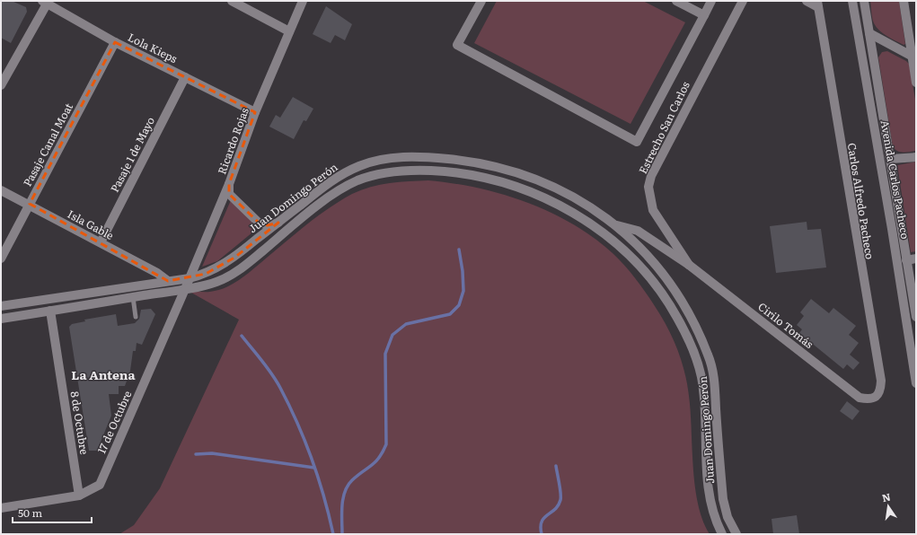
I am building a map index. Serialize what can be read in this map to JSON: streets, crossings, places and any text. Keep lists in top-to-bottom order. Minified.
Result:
{"streets":{"street":["Lola Kieps","Estrecho San Carlos","Ricardo Rojas","Pasaje Canal Moat","Pasaje 1 de Mayo","Avenida Carlos Pacheco","Juan Domingo Perón","Carlos Alfredo Pacheco","Isla Gable","Cirilo Tomás","17 de Octubre","8 de Octubre"]},"crossings":[["Lola Kieps","Ricardo Rojas"],["Lola Kieps","Pasaje Canal Moat"],["Lola Kieps","Pasaje 1 de Mayo"],["Estrecho San Carlos","Cirilo Tomás"],["Ricardo Rojas","Juan Domingo Perón"],["Ricardo Rojas","17 de Octubre"],["Pasaje Canal Moat","Isla Gable"],["Pasaje 1 de Mayo","Isla Gable"],["Juan Domingo Perón","Isla Gable"],["Juan Domingo Perón","17 de Octubre"],["Juan Domingo Perón","8 de Octubre"],["Carlos Alfredo Pacheco","Cirilo Tomás"],["17 de Octubre","8 de Octubre"]],"districts":["La Antena"],"scale_bar":"50 m","north":"top"}
